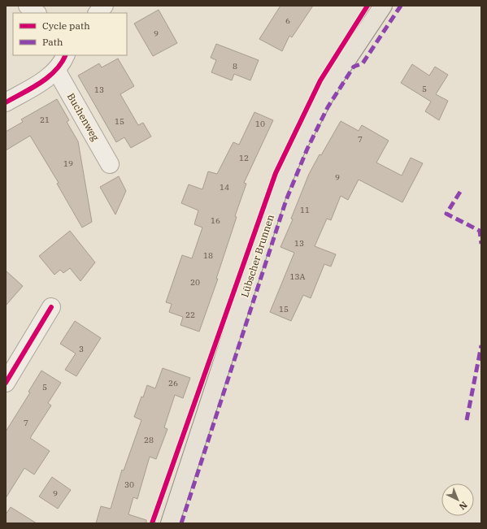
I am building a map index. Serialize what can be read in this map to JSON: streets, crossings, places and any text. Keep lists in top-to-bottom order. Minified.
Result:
{"streets":{"main road":["Lübscher Brunnen"],"street":["Buchenweg"]},"house_numbers":["6","9","8","5","13","21","15","10","7","12","19","9","14","11","16","13","18","13A","20","15","22","3","26","5","7","28","30","9"],"legend":["Cycle path","Path"],"north":"bottom right"}
